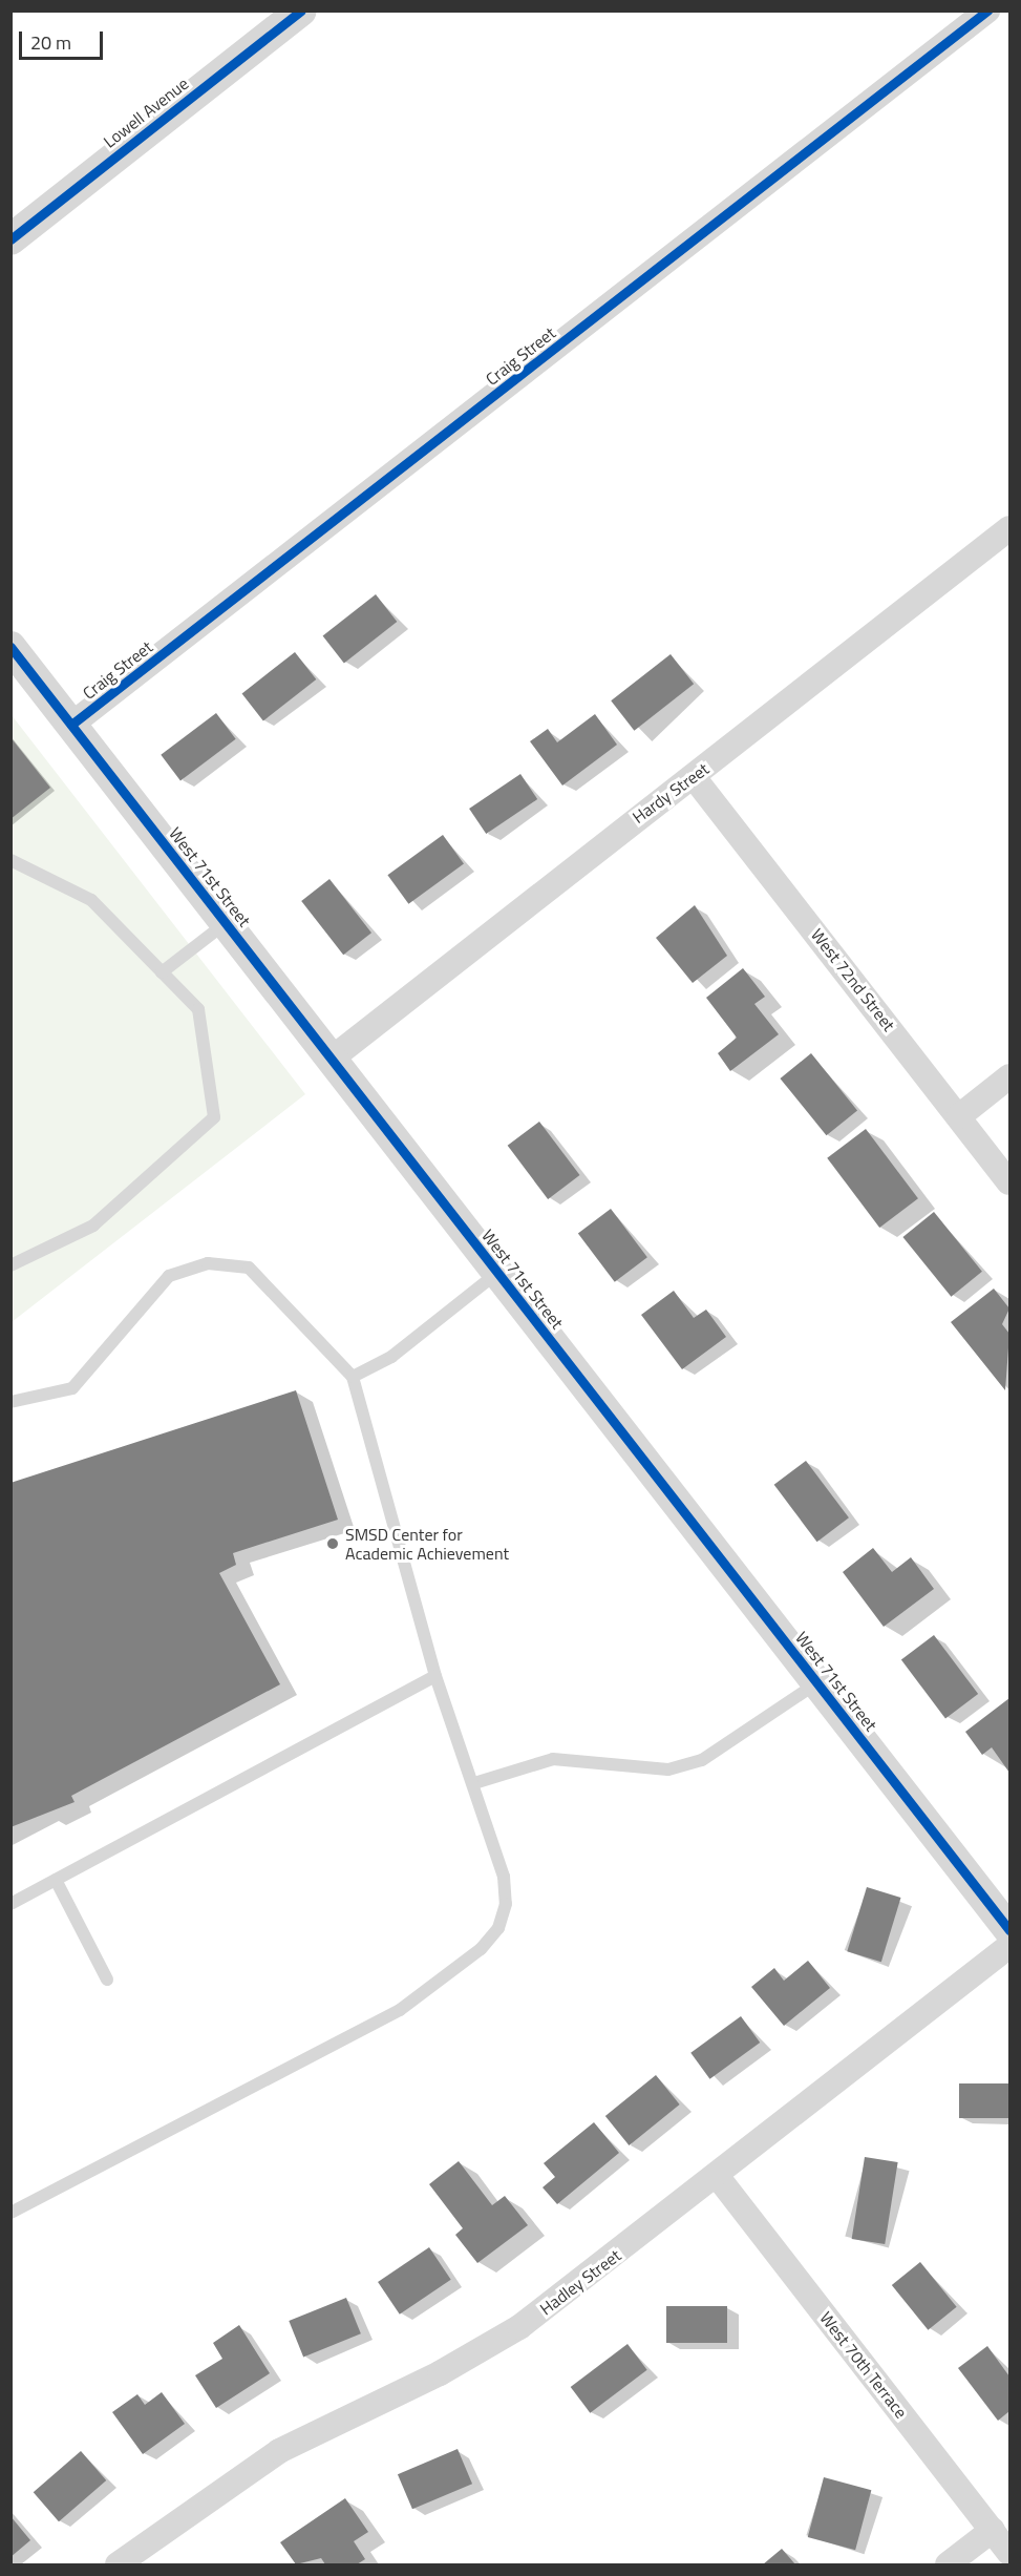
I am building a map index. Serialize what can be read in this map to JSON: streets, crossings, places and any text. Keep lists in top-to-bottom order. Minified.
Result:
{"streets":{"street":["Lowell Avenue","Craig Street","Hardy Street","West 71st Street","West 72nd Street","Hadley Street","West 70th Terrace"]},"crossings":[["Craig Street","West 71st Street"],["Hardy Street","West 71st Street"],["Hardy Street","West 72nd Street"],["Hadley Street","West 70th Terrace"]],"places":["SMSD Center for Academic Achievement"],"scale_bar":"20 m"}
